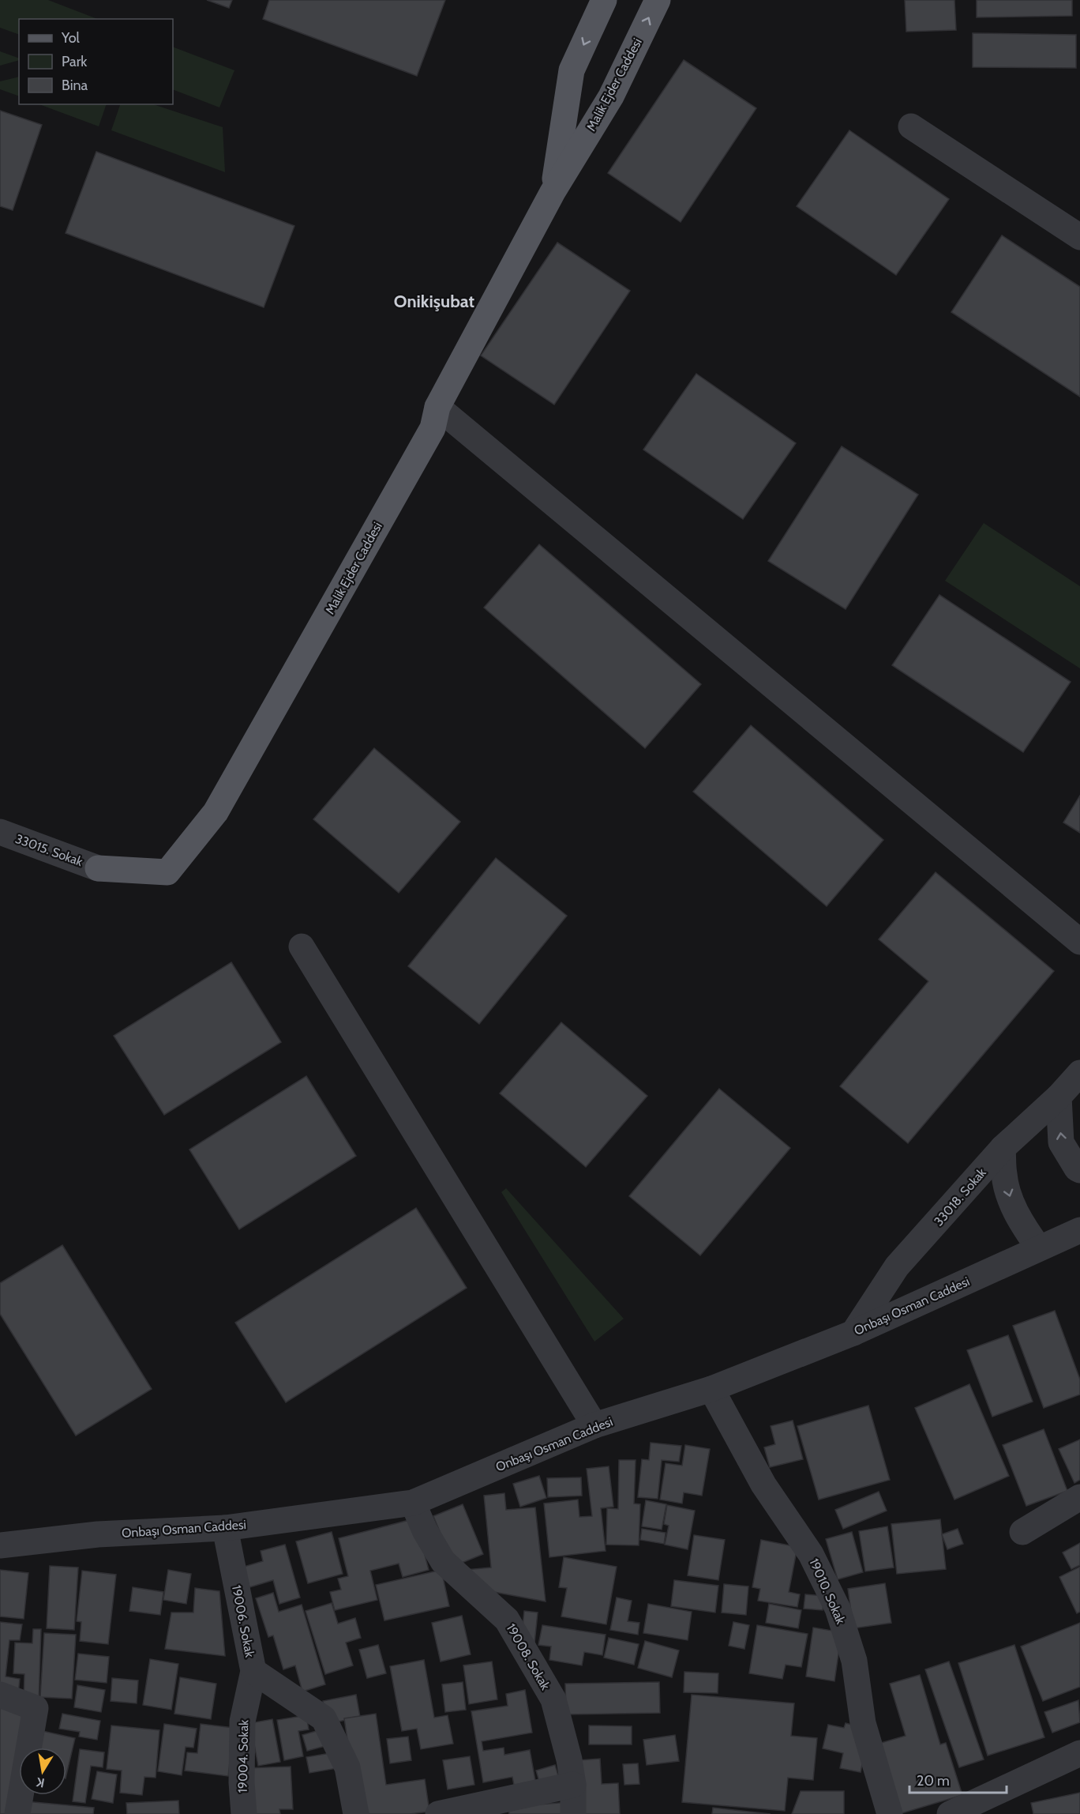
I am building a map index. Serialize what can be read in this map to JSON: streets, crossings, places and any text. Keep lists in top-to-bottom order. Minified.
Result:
{"streets":{"main road":["Malik Ejder Caddesi"],"street":["33015. Sokak","33018. Sokak","Onbaşı Osman Caddesi","19010. Sokak","19006. Sokak","19008. Sokak","19004. Sokak"]},"crossings":[["Malik Ejder Caddesi","33015. Sokak"],["33018. Sokak","Onbaşı Osman Caddesi"],["Onbaşı Osman Caddesi","19010. Sokak"],["Onbaşı Osman Caddesi","19006. Sokak"],["Onbaşı Osman Caddesi","19008. Sokak"],["19006. Sokak","19004. Sokak"]],"districts":["Onikişubat"],"legend":["Yol","Park","Bina"],"scale_bar":"20 m","north":"bottom"}
